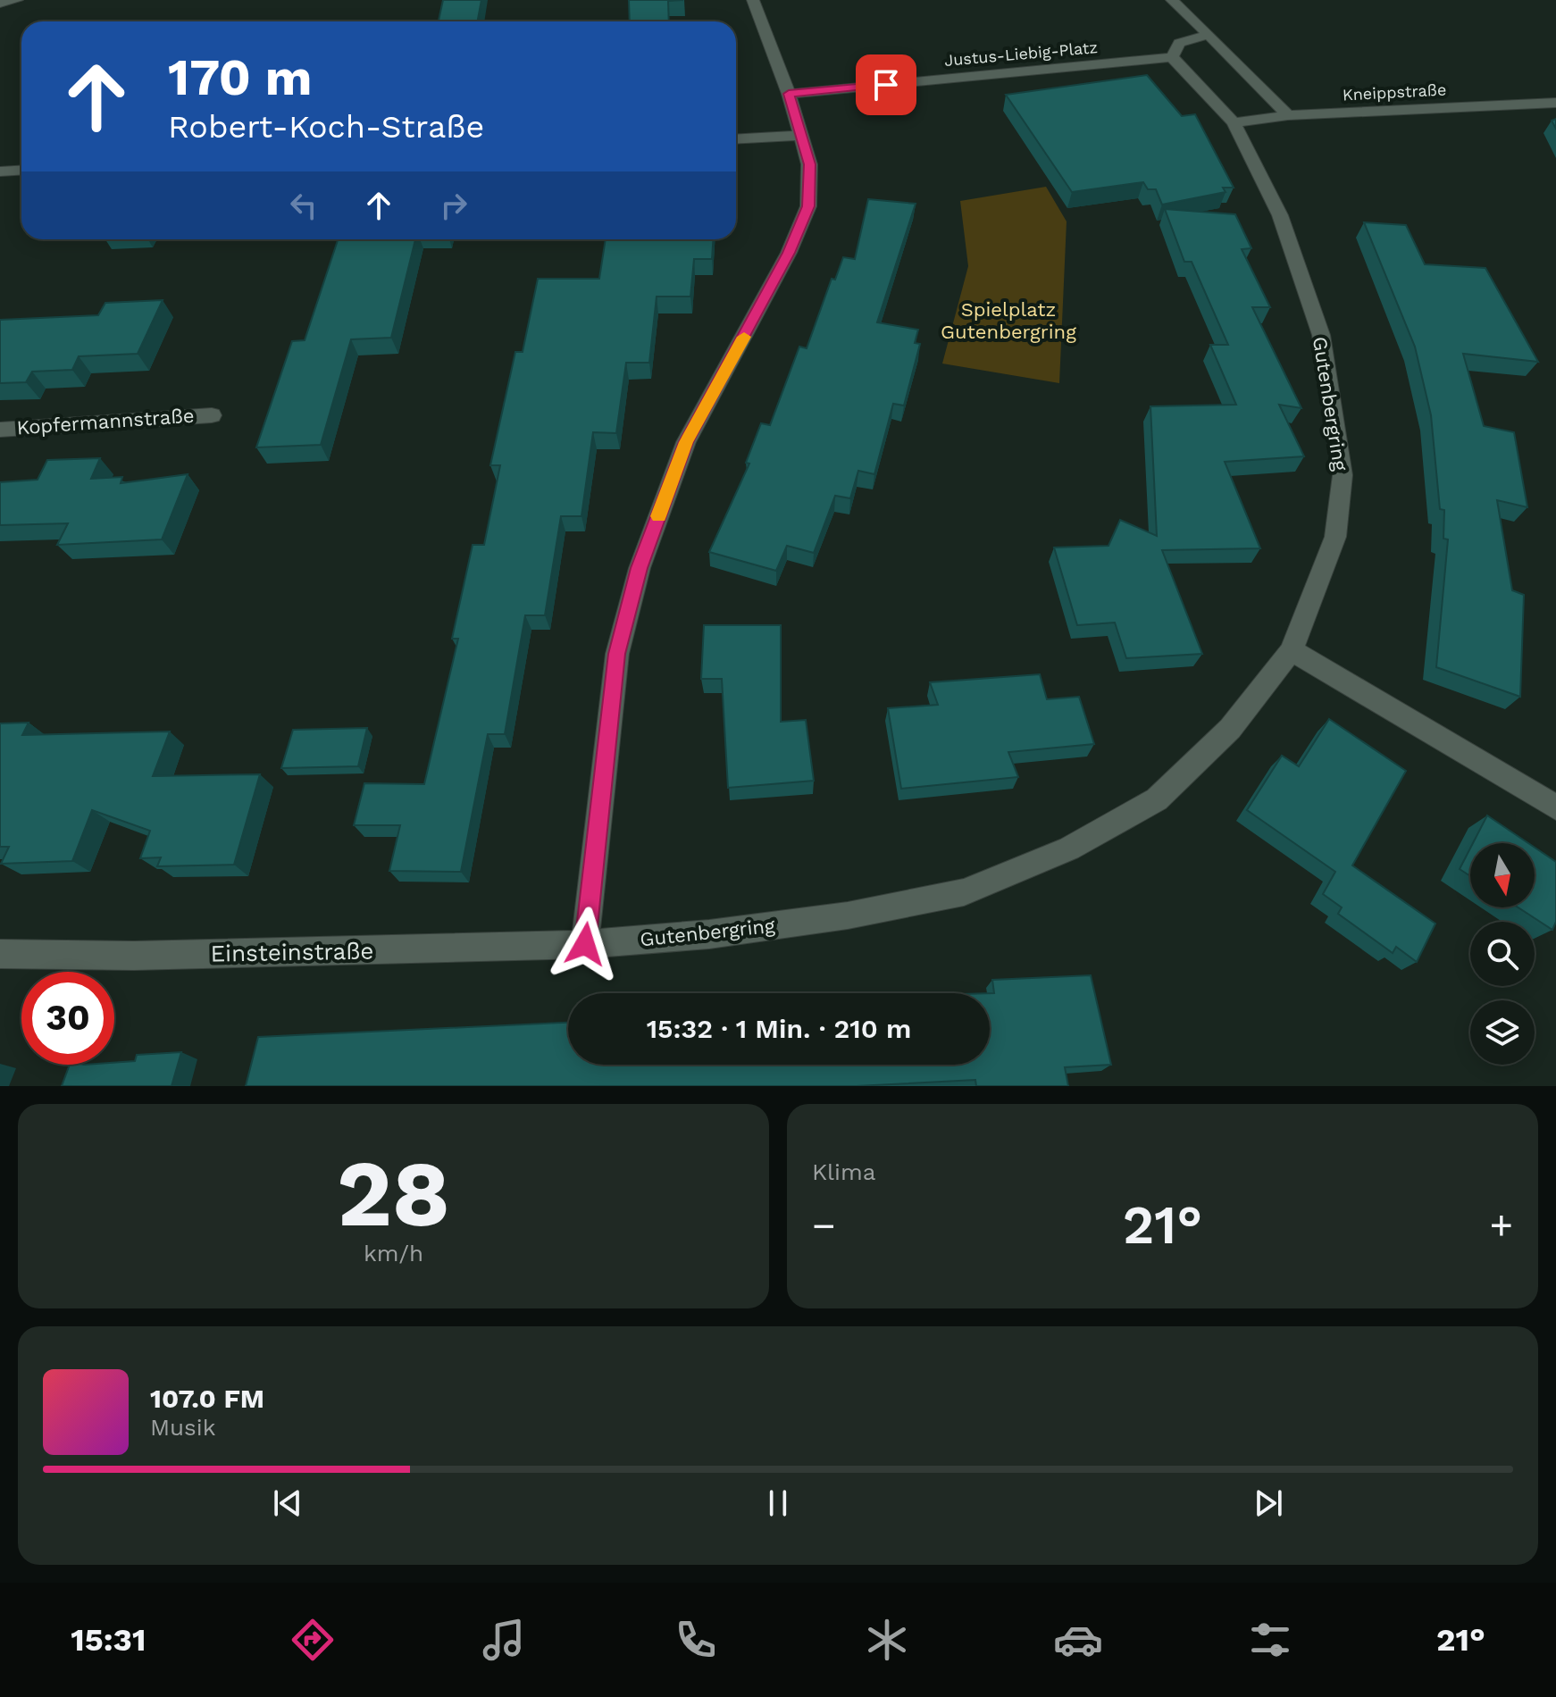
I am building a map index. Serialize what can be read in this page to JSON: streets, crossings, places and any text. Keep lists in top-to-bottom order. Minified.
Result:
{"streets":{"street":["Justus-Liebig-Platz","Kneippstraße","Gutenbergring","Kopfermannstraße","Einsteinstraße"]},"crossings":[["Justus-Liebig-Platz","Gutenbergring"],["Kneippstraße","Gutenbergring"],["Gutenbergring","Einsteinstraße"]],"parks":["Spielplatz Gutenbergring"],"north":"bottom","page":{"turn":["170 m","Robert-Koch-Straße"],"limit":"30","trip":"15:32 · 1 Min. · 210 m","tile":[["28","km/h"],"Klima"],"heat":["−","21°","+"],"song":["107.0 FM","Musik"],"tabs":["15:31","21°"]}}
